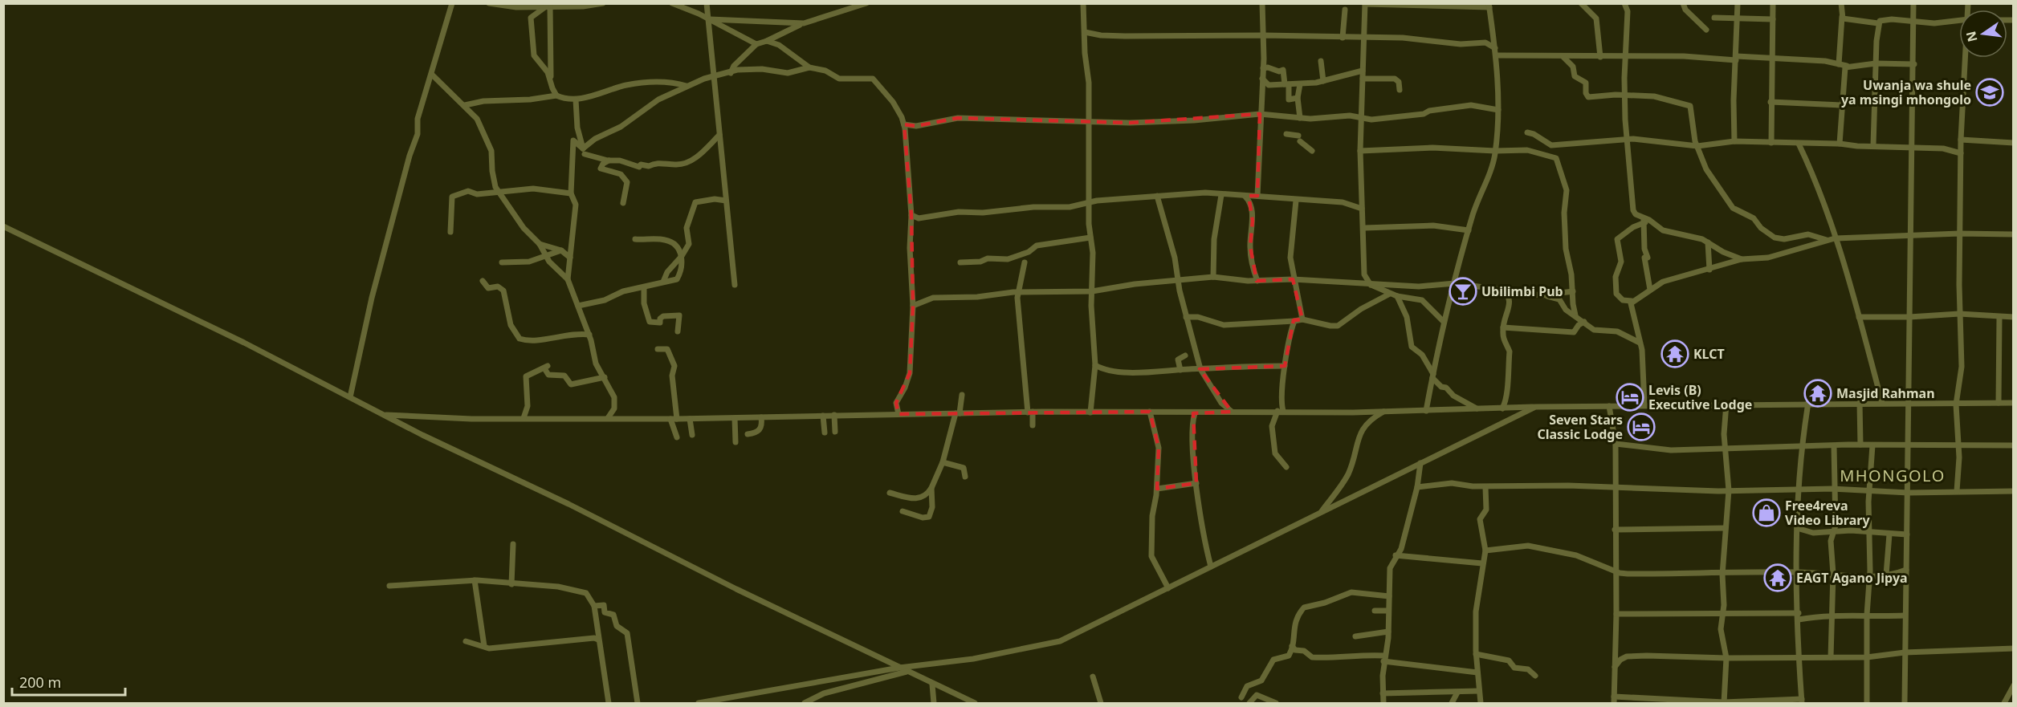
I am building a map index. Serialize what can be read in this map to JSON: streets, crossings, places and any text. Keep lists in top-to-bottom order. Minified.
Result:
{"districts":["MHONGOLO"],"places":{"school or university":["Uwanja wa shule ya msingi mhongolo"],"bar":["Ubilimbi Pub"],"temple":["KLCT","Masjid Rahman","EAGT Agano Jipya"],"hotel":["Levis (B) Executive Lodge","Seven Stars Classic Lodge"],"shop":["Free4reva Video Library"]},"scale_bar":"200 m","north":"left"}
